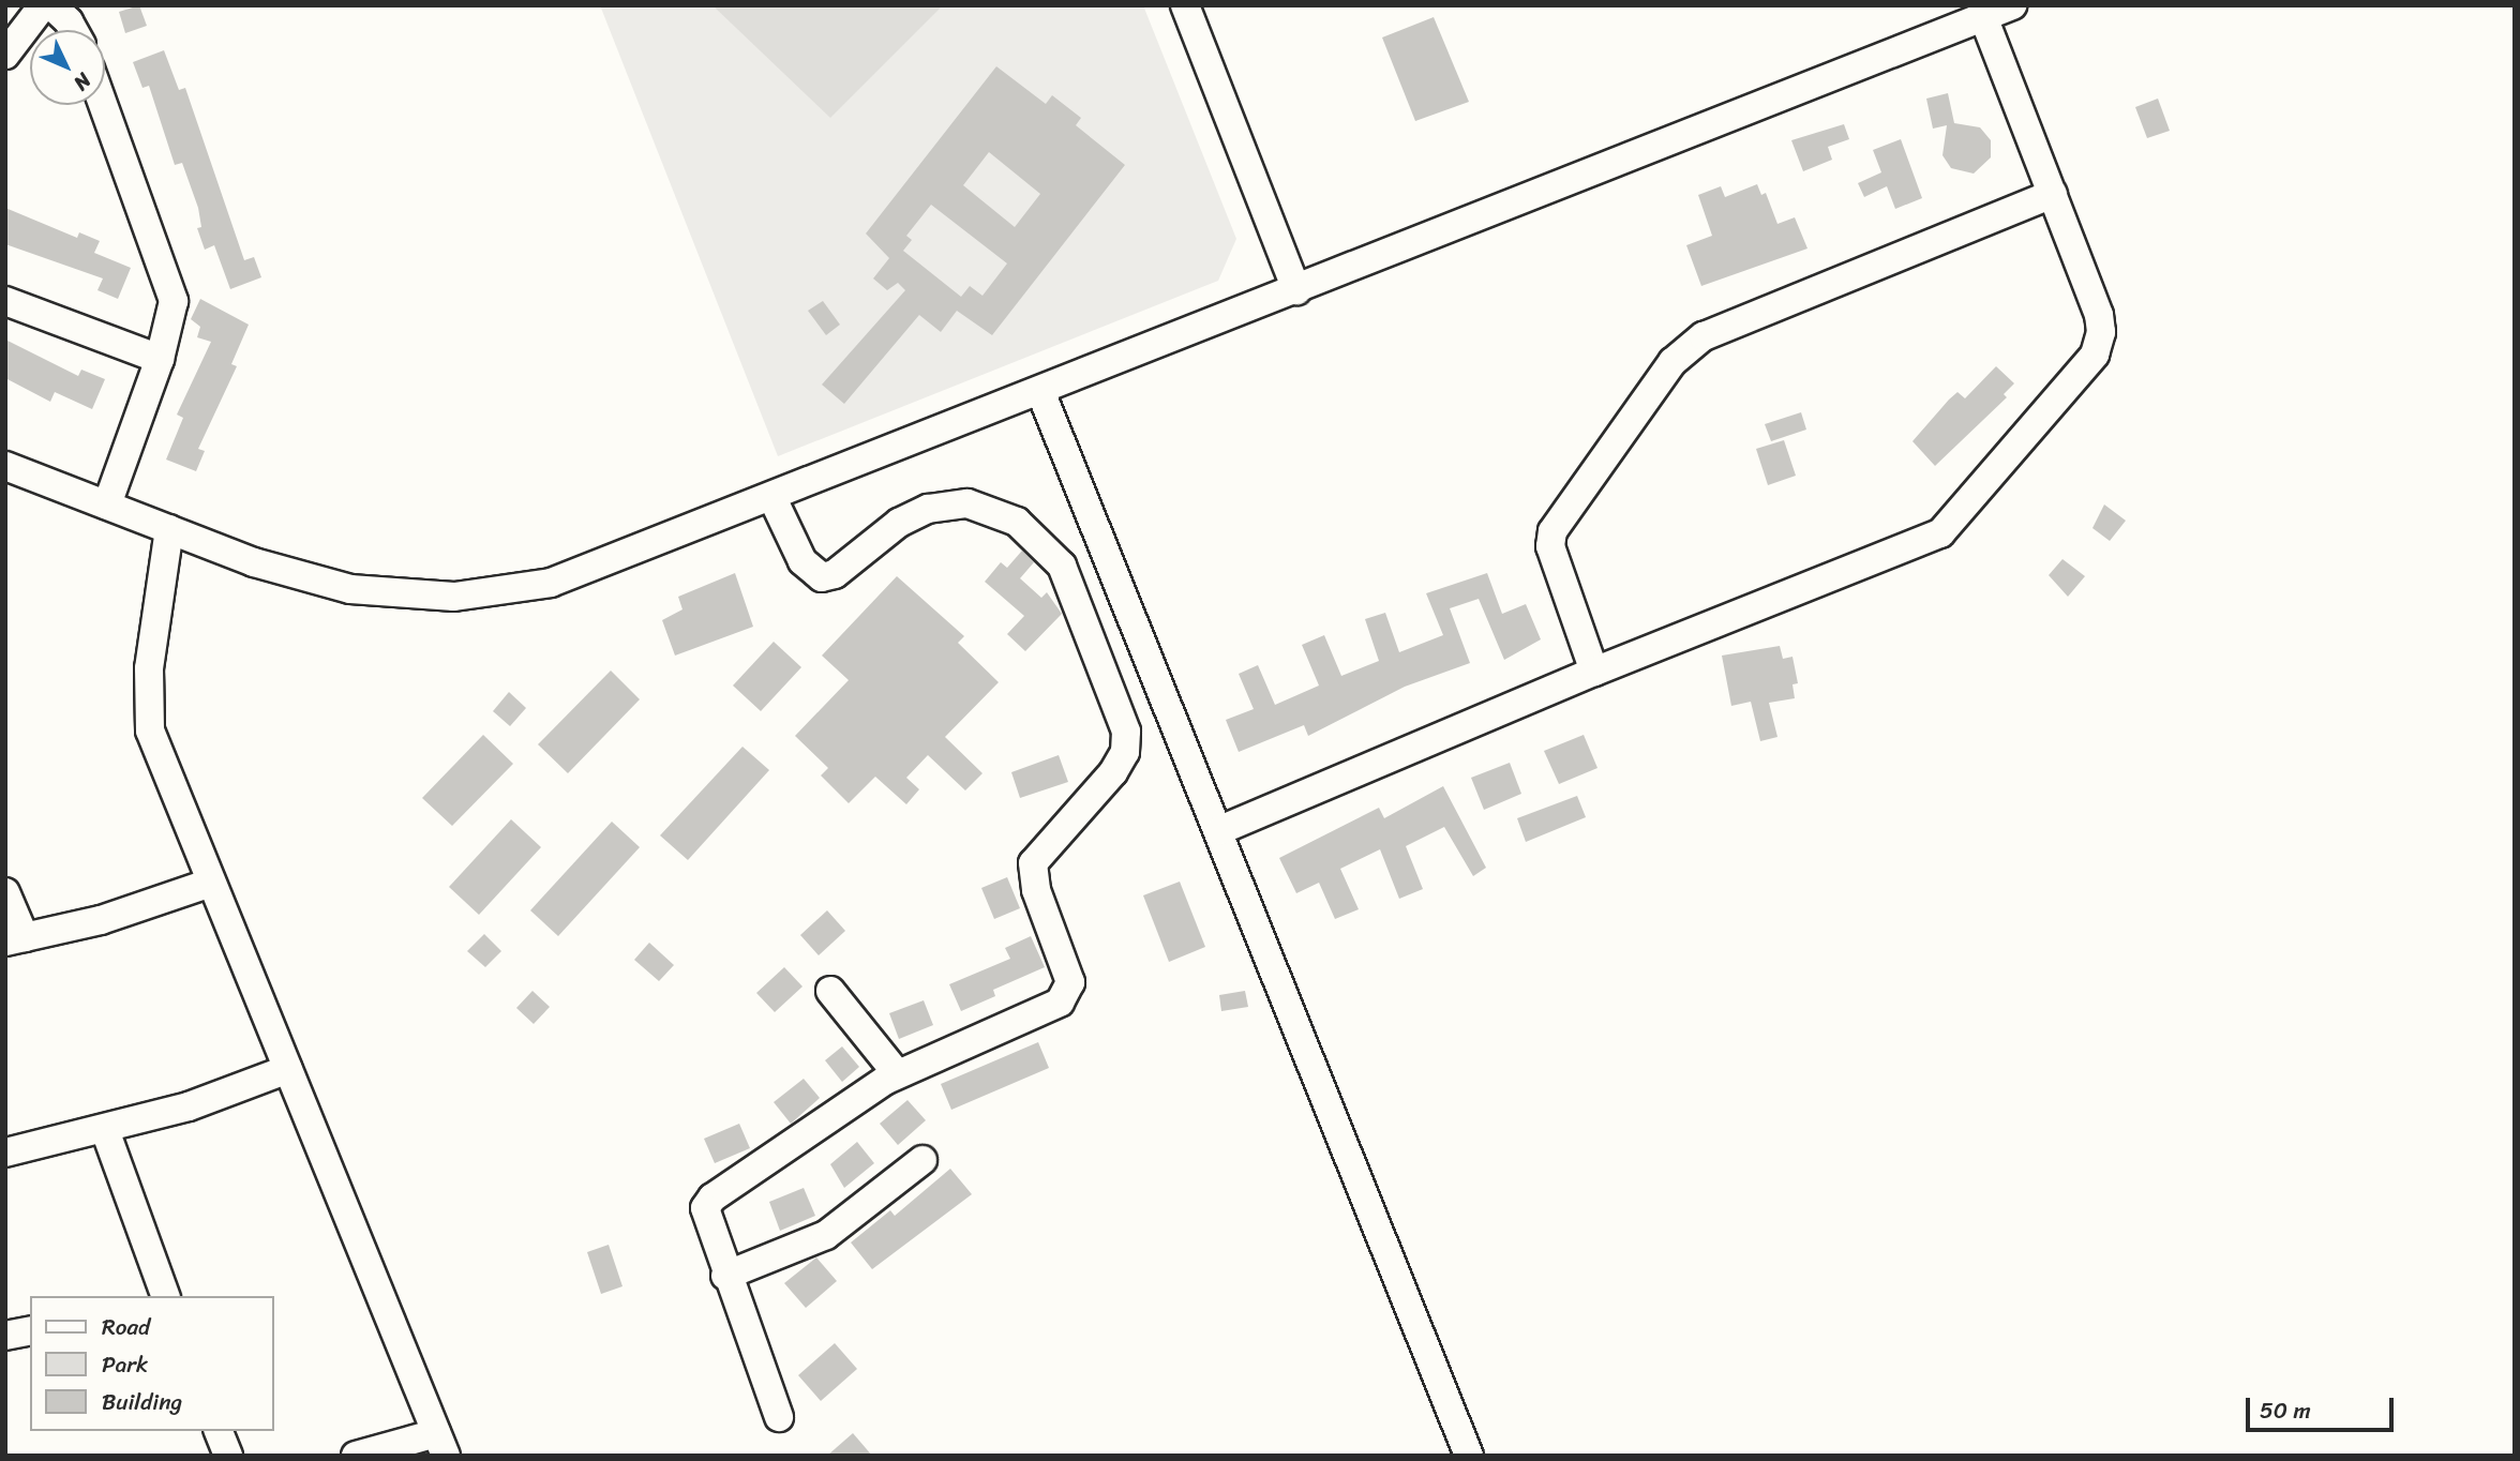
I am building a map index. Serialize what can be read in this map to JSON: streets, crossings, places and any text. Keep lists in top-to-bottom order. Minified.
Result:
{"legend":["Road","Park","Building"],"scale_bar":"50 m","north":"bottom right"}
